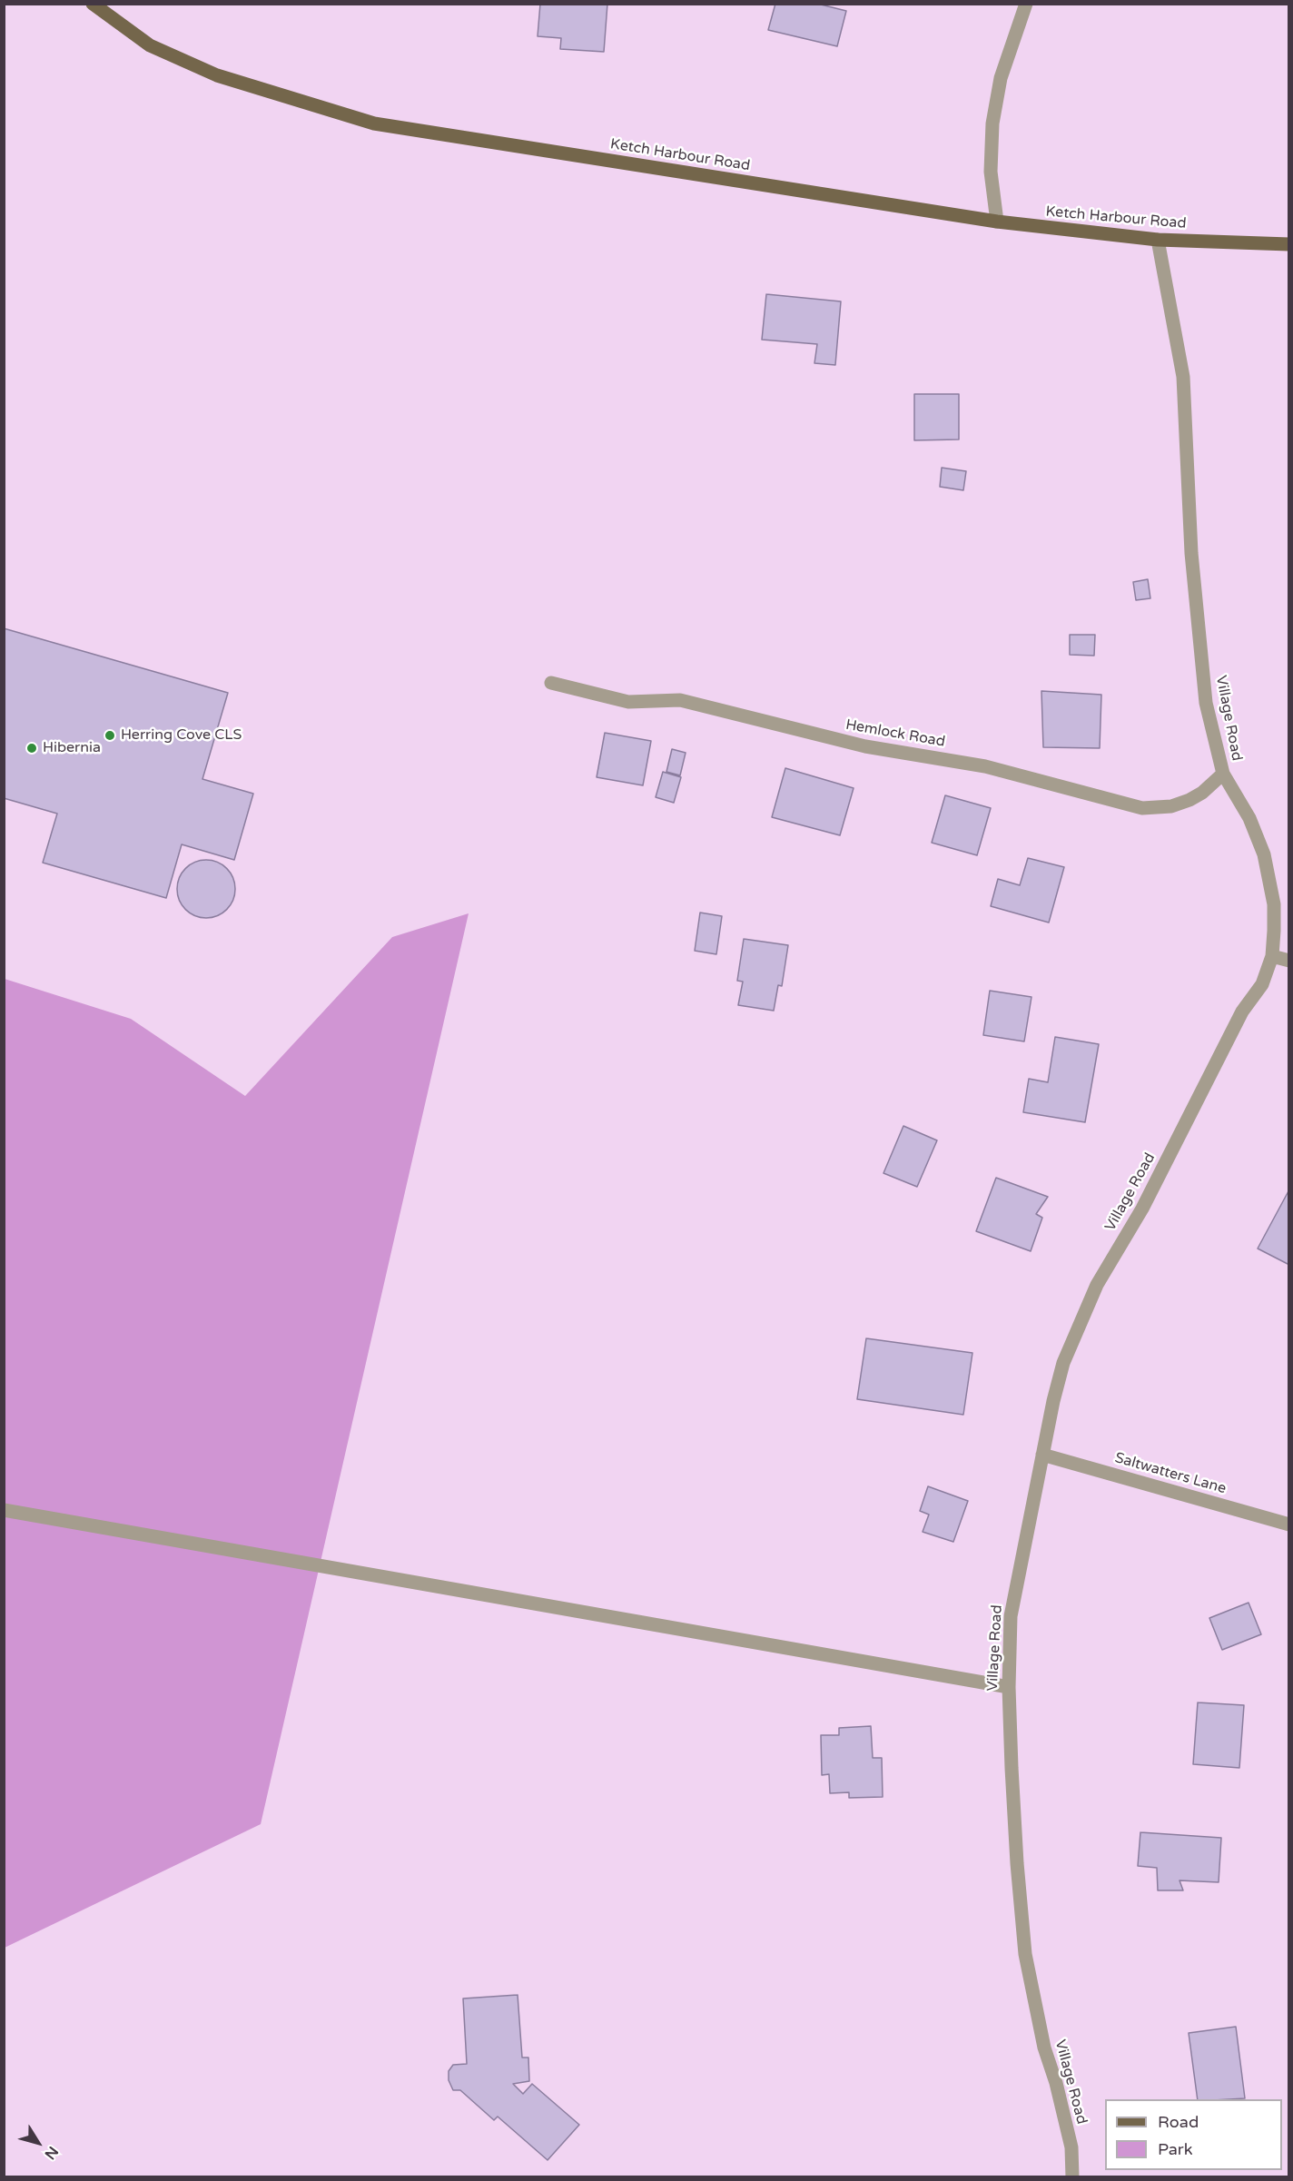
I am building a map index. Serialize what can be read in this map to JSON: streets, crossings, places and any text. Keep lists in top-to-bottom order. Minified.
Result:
{"streets":{"main road":["Ketch Harbour Road"],"street":["Village Road","Hemlock Road","Saltwatters Lane"]},"crossings":[["Ketch Harbour Road","Village Road"],["Village Road","Hemlock Road"],["Village Road","Saltwatters Lane"]],"places":["Herring Cove CLS","Hibernia"],"legend":["Road","Park"],"north":"bottom right"}
